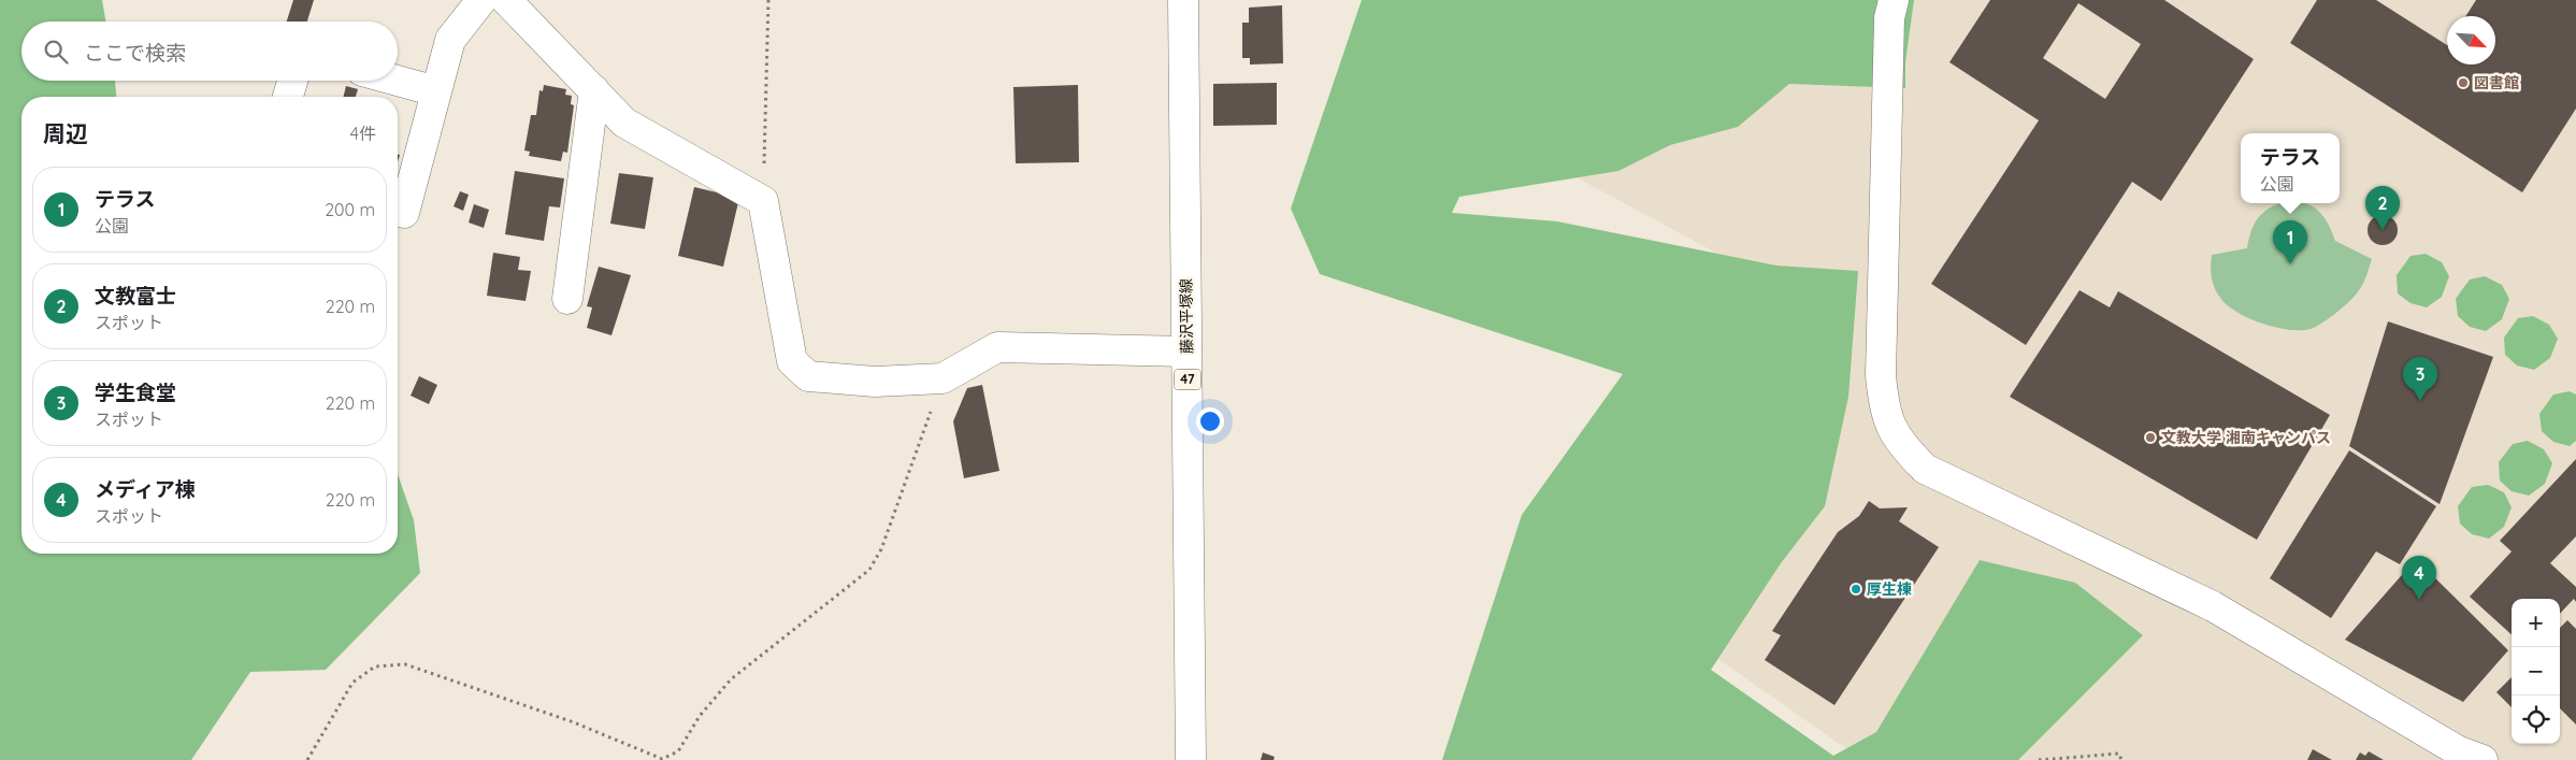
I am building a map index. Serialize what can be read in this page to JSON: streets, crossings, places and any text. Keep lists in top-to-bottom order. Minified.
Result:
{"streets":{"street":["藤沢平塚線","47"]},"places":["図書館","文教大学 湘南キャンパス","厚生棟"],"north":"bottom right","page":{"search":"ここで検索","heading":["周辺","4件"],"popup":["テラス","公園"],"list":[{"mark":"1","name":"テラス","note":"公園","value":"200 m"},{"mark":"2","name":"文教富士","note":"スポット","value":"220 m"},{"mark":"3","name":"学生食堂","note":"スポット","value":"220 m"},{"mark":"4","name":"メディア棟","note":"スポット","value":"220 m"}],"pins":["2","1","3","4"],"map_buttons":["+","−"]}}
